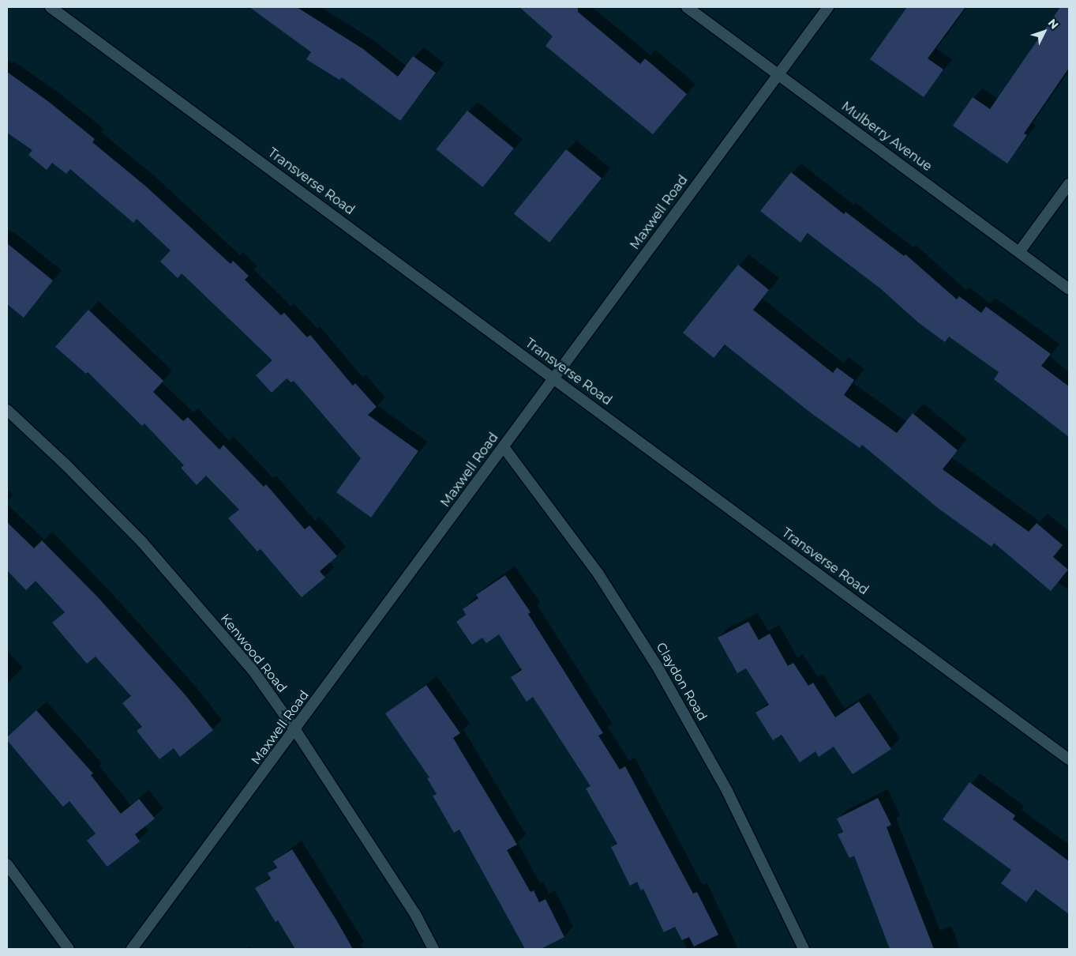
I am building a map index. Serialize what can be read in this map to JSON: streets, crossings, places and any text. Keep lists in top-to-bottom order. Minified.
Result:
{"streets":{"street":["Mulberry Avenue","Transverse Road","Maxwell Road","Kenwood Road","Claydon Road"]},"crossings":[["Mulberry Avenue","Maxwell Road"],["Transverse Road","Maxwell Road"],["Maxwell Road","Kenwood Road"],["Maxwell Road","Claydon Road"]],"north":"top right"}
